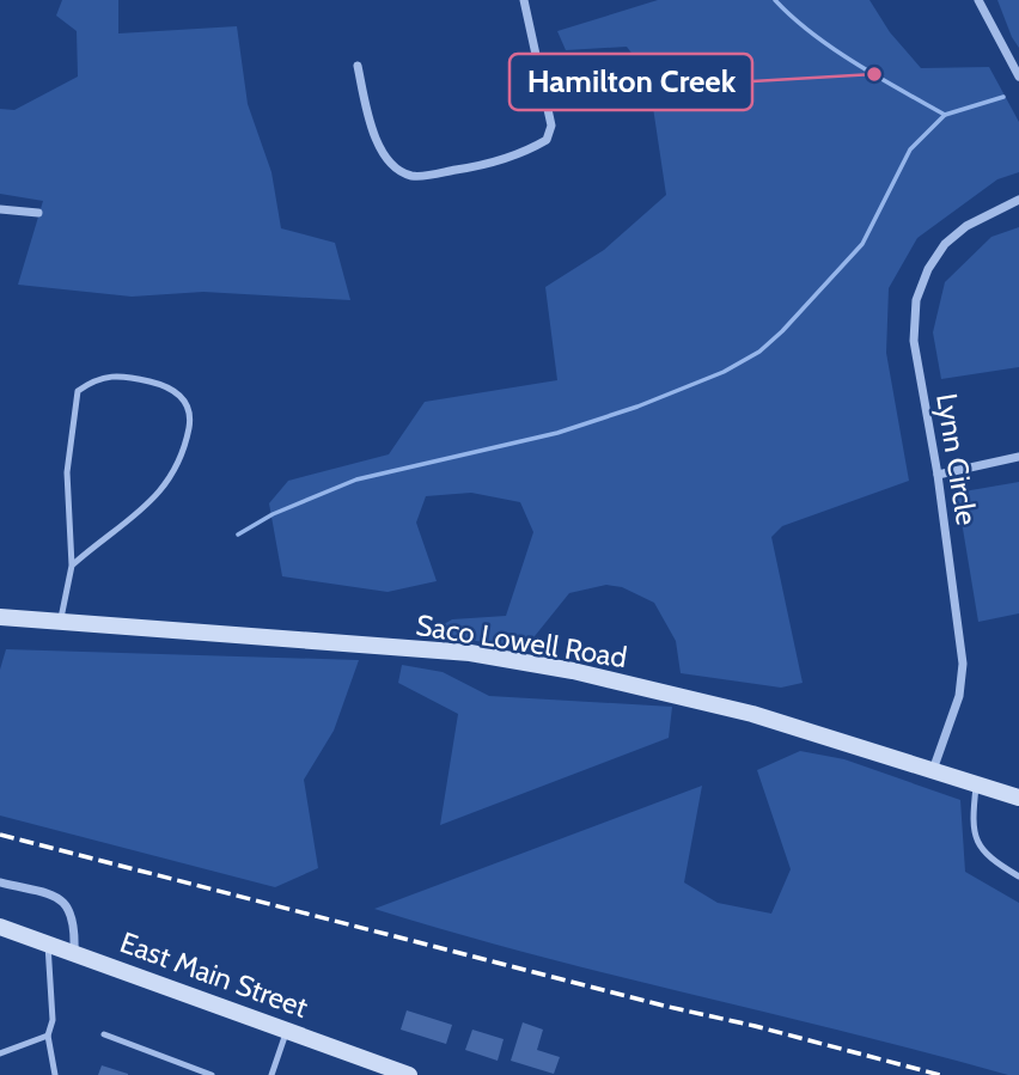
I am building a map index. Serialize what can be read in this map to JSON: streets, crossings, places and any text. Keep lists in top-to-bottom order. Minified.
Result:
{"streets":{"street":["Lynn Circle","Saco Lowell Road","East Main Street"]},"crossings":[["Lynn Circle","Saco Lowell Road"]],"places":["Hamilton Creek"]}
